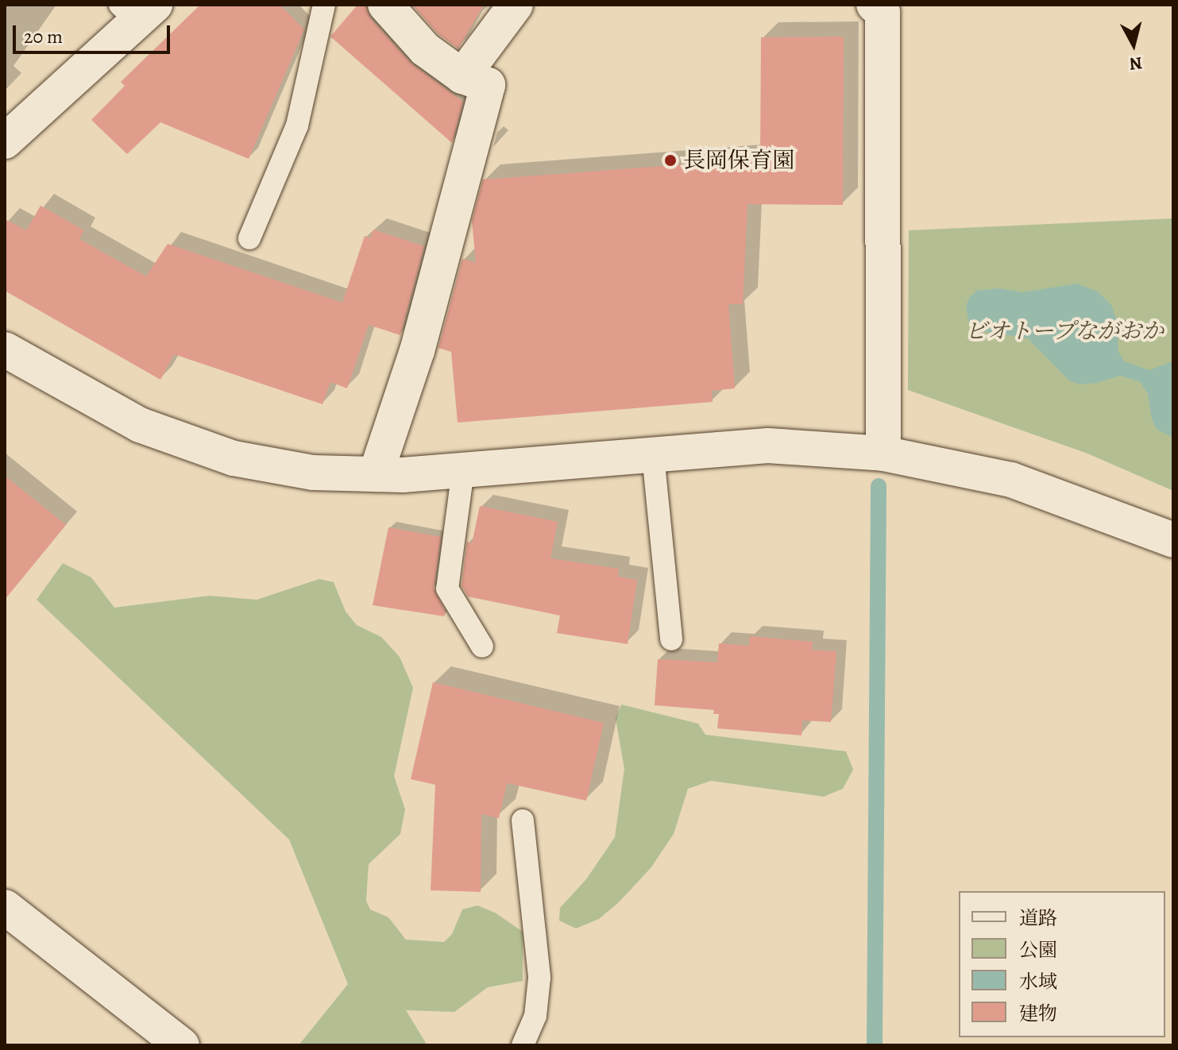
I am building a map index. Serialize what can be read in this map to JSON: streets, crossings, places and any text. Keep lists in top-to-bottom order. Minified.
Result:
{"parks":["ビオトープながおか"],"places":["長岡保育園"],"legend":["道路","公園","水域","建物"],"scale_bar":"20 m","north":"bottom"}
